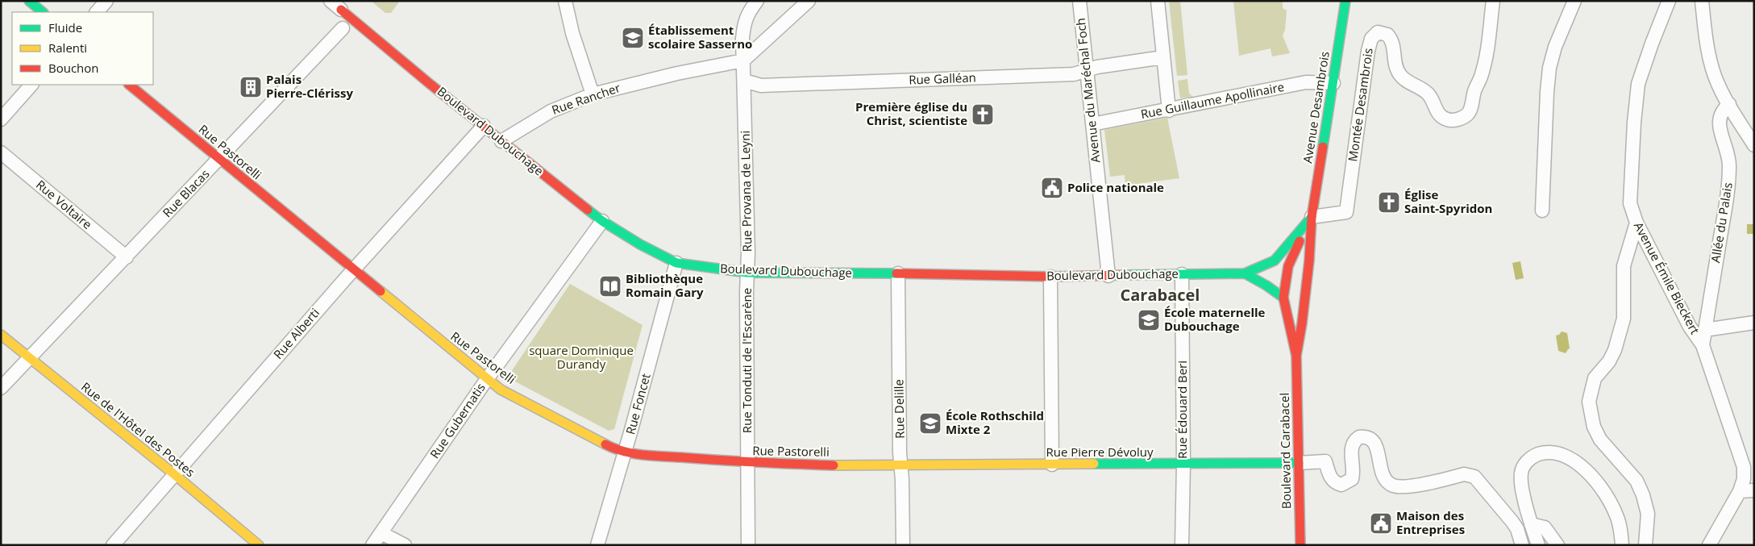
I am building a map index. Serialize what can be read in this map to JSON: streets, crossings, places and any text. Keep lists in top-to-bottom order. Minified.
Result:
{"streets":{"main road":["Avenue Desambrois","Boulevard Dubouchage","Rue Pastorelli","Rue de l'Hôtel des Postes","Boulevard Carabacel","Rue Pierre Dévoluy"],"street":["Rue Galléan","Avenue du Maréchal Foch","Rue Rancher","Rue Guillaume Apollinaire","Montée Desambrois","Rue Provana de Leyni","Rue Blacas","Rue Voltaire","Allée du Palais","Avenue Émile Bieckert","Rue Alberti","Rue Tonduti de l'Escarène","Rue Foncet","Rue Delille","Rue Édouard Beri","Rue Gubernatis"]},"crossings":[["Rue Galléan","Avenue du Maréchal Foch"],["Rue Galléan","Rue Provana de Leyni"],["Avenue du Maréchal Foch","Rue Guillaume Apollinaire"],["Avenue du Maréchal Foch","Boulevard Dubouchage"],["Rue Rancher","Boulevard Dubouchage"],["Rue Rancher","Rue Provana de Leyni"],["Rue Guillaume Apollinaire","Avenue Desambrois"],["Montée Desambrois","Avenue Desambrois"],["Montée Desambrois","Boulevard Dubouchage"],["Montée Desambrois","Boulevard Carabacel"],["Avenue Desambrois","Boulevard Dubouchage"],["Avenue Desambrois","Boulevard Carabacel"],["Boulevard Dubouchage","Rue Provana de Leyni"],["Boulevard Dubouchage","Rue Alberti"],["Boulevard Dubouchage","Rue Tonduti de l'Escarène"],["Boulevard Dubouchage","Rue Foncet"],["Boulevard Dubouchage","Rue Delille"],["Boulevard Dubouchage","Rue Édouard Beri"],["Boulevard Dubouchage","Rue Gubernatis"],["Boulevard Dubouchage","Boulevard Carabacel"],["Rue Pastorelli","Rue Blacas"],["Rue Pastorelli","Rue Alberti"],["Rue Pastorelli","Rue Tonduti de l'Escarène"],["Rue Pastorelli","Rue Foncet"],["Rue Pastorelli","Rue Delille"],["Rue Pastorelli","Rue Gubernatis"],["Rue Pastorelli","Rue Pierre Dévoluy"],["Rue Provana de Leyni","Rue Tonduti de l'Escarène"],["Rue Blacas","Rue Voltaire"],["Rue Blacas","Rue de l'Hôtel des Postes"],["Allée du Palais","Avenue Émile Bieckert"],["Rue Alberti","Rue de l'Hôtel des Postes"],["Rue Delille","Rue Pierre Dévoluy"],["Rue Édouard Beri","Rue Pierre Dévoluy"],["Boulevard Carabacel","Rue Pierre Dévoluy"]],"districts":["Carabacel"],"parks":["square Dominique Durandy"],"places":{"school or university":["Établissement scolaire Sasserno","École maternelle Dubouchage","École Rothschild Mixte 2"],"building":["Palais Pierre-Clérissy"],"church":["Première église du Christ, scientiste","Église Saint-Spyridon"],"public building":["Police nationale","Maison des Entreprises"],"library":["Bibliothèque Romain Gary"]},"legend":["Fluide","Ralenti","Bouchon"]}
